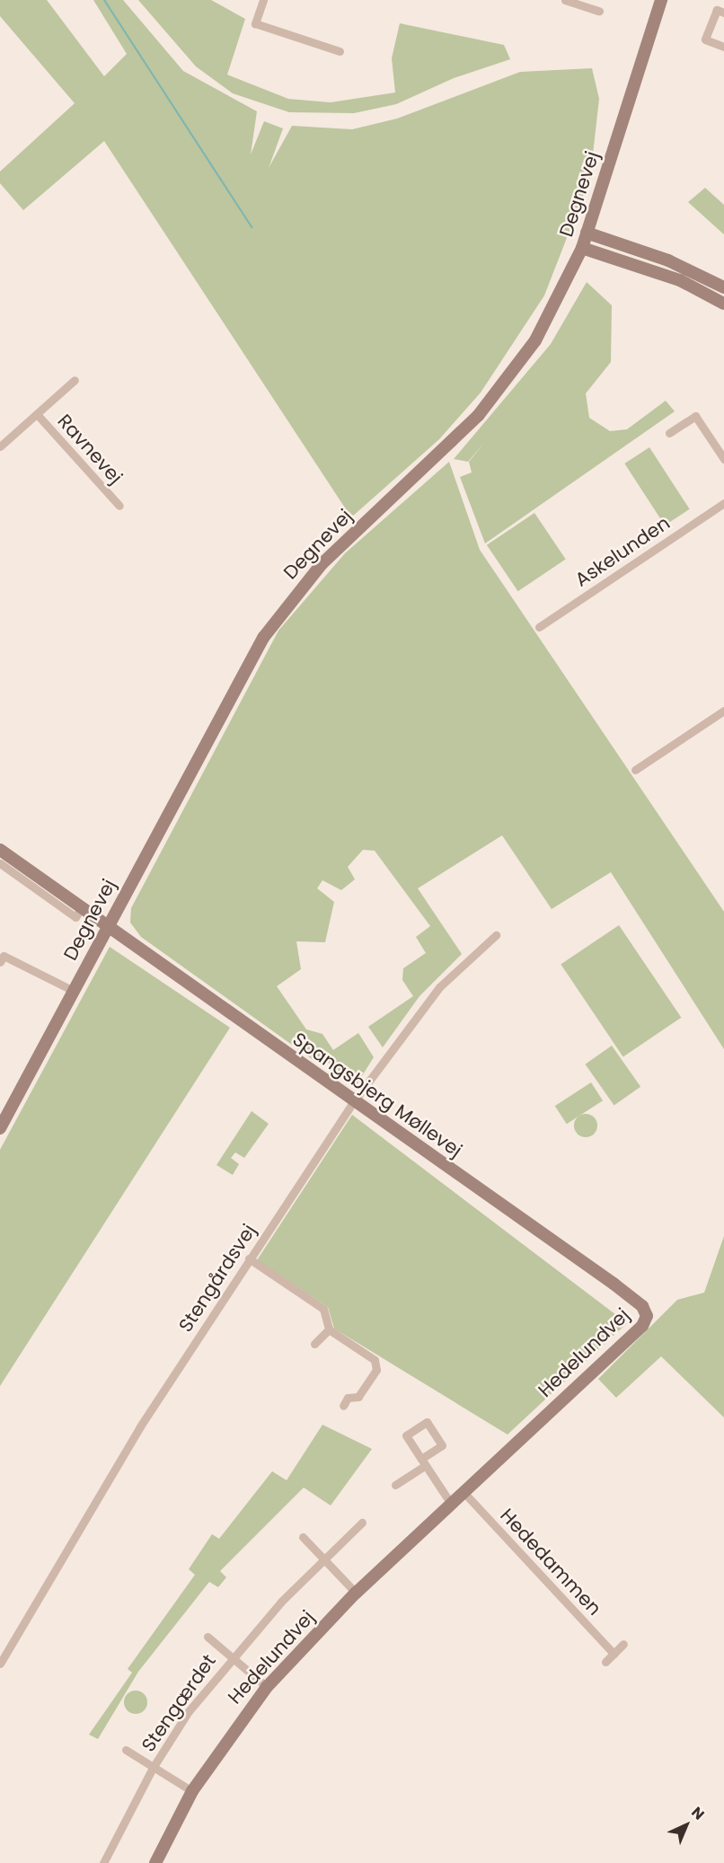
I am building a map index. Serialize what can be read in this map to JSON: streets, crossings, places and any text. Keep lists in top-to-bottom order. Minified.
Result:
{"streets":{"street":["Degnevej","Ravnevej","Askelunden","Spangsbjerg Møllevej","Stengårdsvej","Hedelundvej","Hededammen","Stengærdet"]},"crossings":[["Degnevej","Spangsbjerg Møllevej"],["Spangsbjerg Møllevej","Stengårdsvej"],["Spangsbjerg Møllevej","Hedelundvej"],["Hedelundvej","Hededammen"],["Hedelundvej","Stengærdet"]],"north":"top right"}
